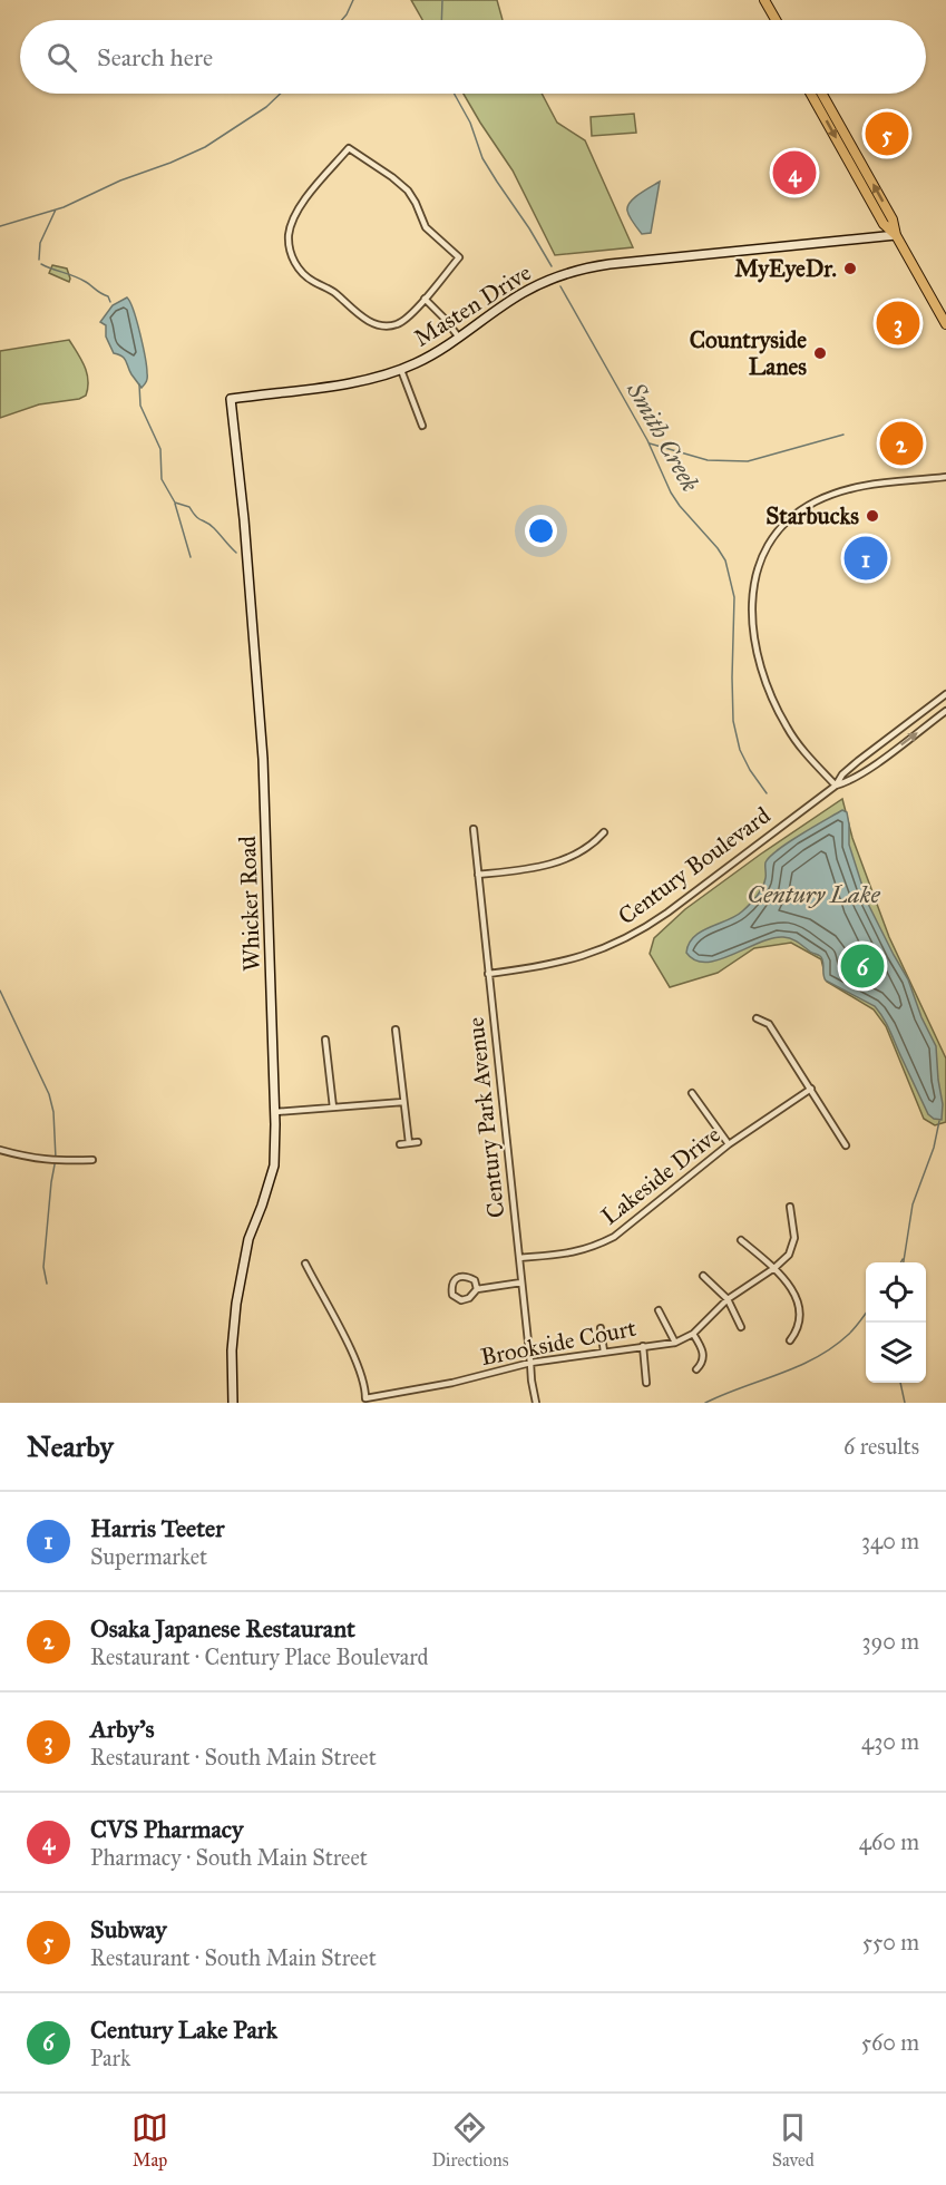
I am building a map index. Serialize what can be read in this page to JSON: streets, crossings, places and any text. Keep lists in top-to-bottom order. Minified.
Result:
{"streets":{"street":["Masten Drive","Century Boulevard","Whicker Road","Century Park Avenue","Lakeside Drive","Brookside Court"]},"crossings":[["Masten Drive","Whicker Road"],["Century Boulevard","Century Park Avenue"],["Century Park Avenue","Lakeside Drive"],["Century Park Avenue","Brookside Court"]],"water":["Smith Creek","Century Lake"],"places":["MyEyeDr.","Countryside Lanes","Starbucks"],"page":{"search":"Search here","pins":["5","4","3","2","1","6"],"heading":["Nearby","6 results"],"list":[{"mark":"1","name":"Harris Teeter","note":"Supermarket","value":"340 m"},{"mark":"2","name":"Osaka Japanese Restaurant","note":"Restaurant · Century Place Boulevard","value":"390 m"},{"mark":"3","name":"Arby's","note":"Restaurant · South Main Street","value":"430 m"},{"mark":"4","name":"CVS Pharmacy","note":"Pharmacy · South Main Street","value":"460 m"},{"mark":"5","name":"Subway","note":"Restaurant · South Main Street","value":"550 m"},{"mark":"6","name":"Century Lake Park","note":"Park","value":"560 m"}],"nav":["Map","Directions","Saved"]}}
